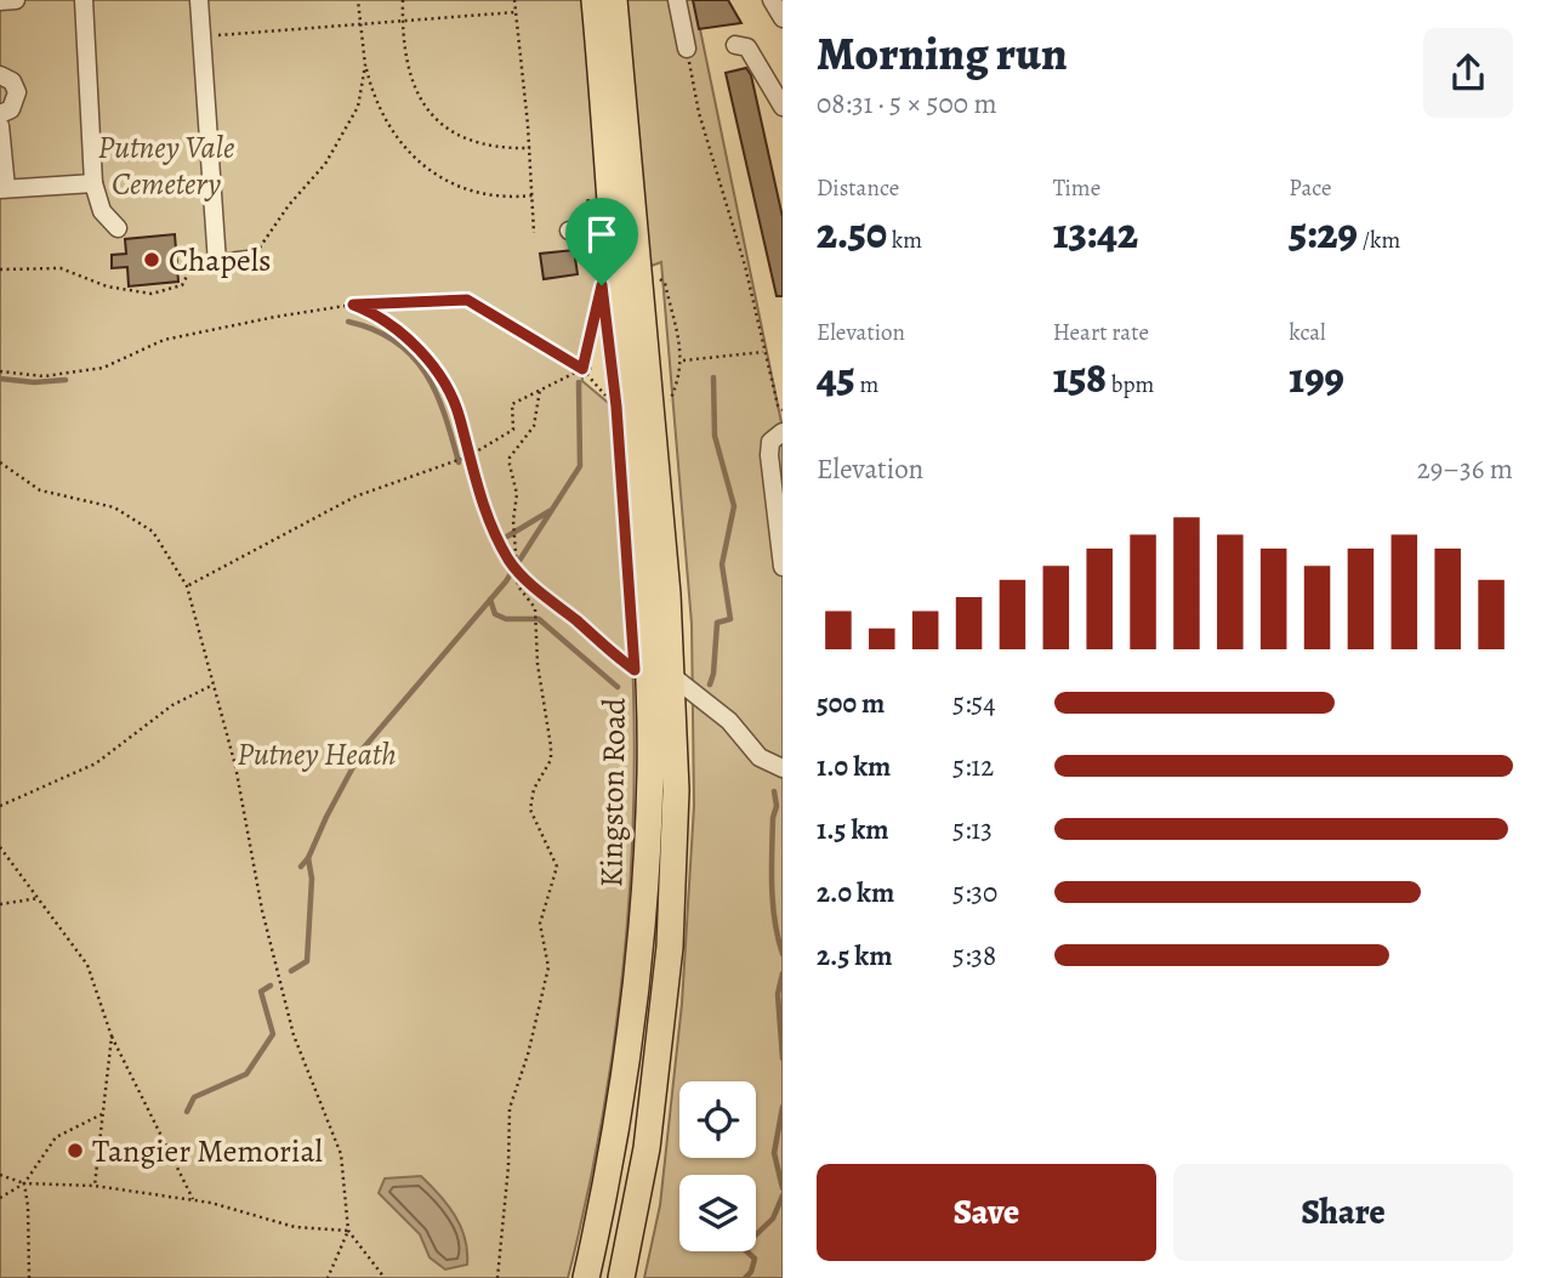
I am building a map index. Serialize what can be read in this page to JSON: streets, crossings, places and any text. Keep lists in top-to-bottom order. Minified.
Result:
{"streets":{"highway":["Kingston Road"]},"parks":["Putney Vale Cemetery","Putney Heath"],"places":["Chapels","Tangier Memorial"],"page":{"heading":["Morning run","08:31 · 5 × 500 m"],"stats":[["Distance","2.50 km"],["Time","13:42"],["Pace","5:29 /km"],["Elevation","45 m"],["Heart rate","158 bpm"],["kcal","199"]],"chart":["Elevation","29–36 m"],"list":[{"name":"500 m","note":"5:54"},{"name":"1.0 km","note":"5:12"},{"name":"1.5 km","note":"5:13"},{"name":"2.0 km","note":"5:30"},{"name":"2.5 km","note":"5:38"}],"buttons":["Save","Share"]}}
